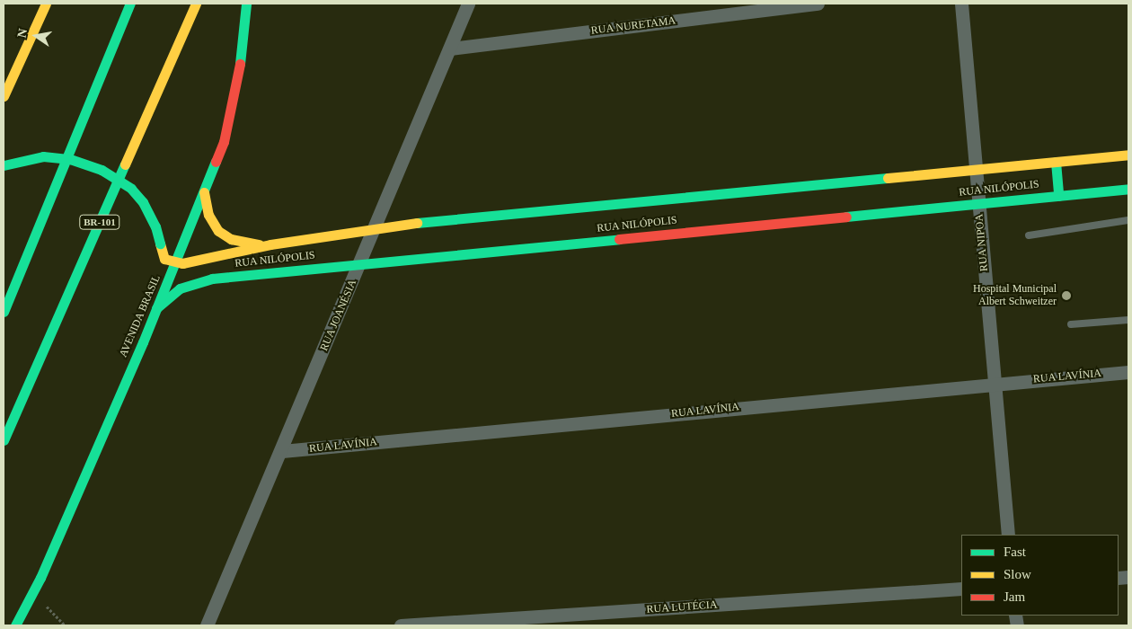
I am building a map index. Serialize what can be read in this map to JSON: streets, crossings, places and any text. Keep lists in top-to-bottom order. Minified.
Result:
{"streets":{"main road":["RUA NILÓPOLIS","BR-101","AVENIDA BRASIL"],"street":["RUA NURETAMA","RUA NIPOA","RUA JOANÉSIA","RUA LAVÍNIA","RUA LUTÉCIA"]},"crossings":[["RUA NURETAMA","RUA JOANÉSIA"],["RUA NILÓPOLIS","RUA NIPOA"],["RUA NILÓPOLIS","RUA JOANÉSIA"],["RUA NILÓPOLIS","AVENIDA BRASIL"],["RUA NIPOA","RUA LAVÍNIA"],["RUA JOANÉSIA","RUA LAVÍNIA"]],"places":["Hospital Municipal Albert Schweitzer"],"legend":["Fast","Slow","Jam"],"north":"left"}
